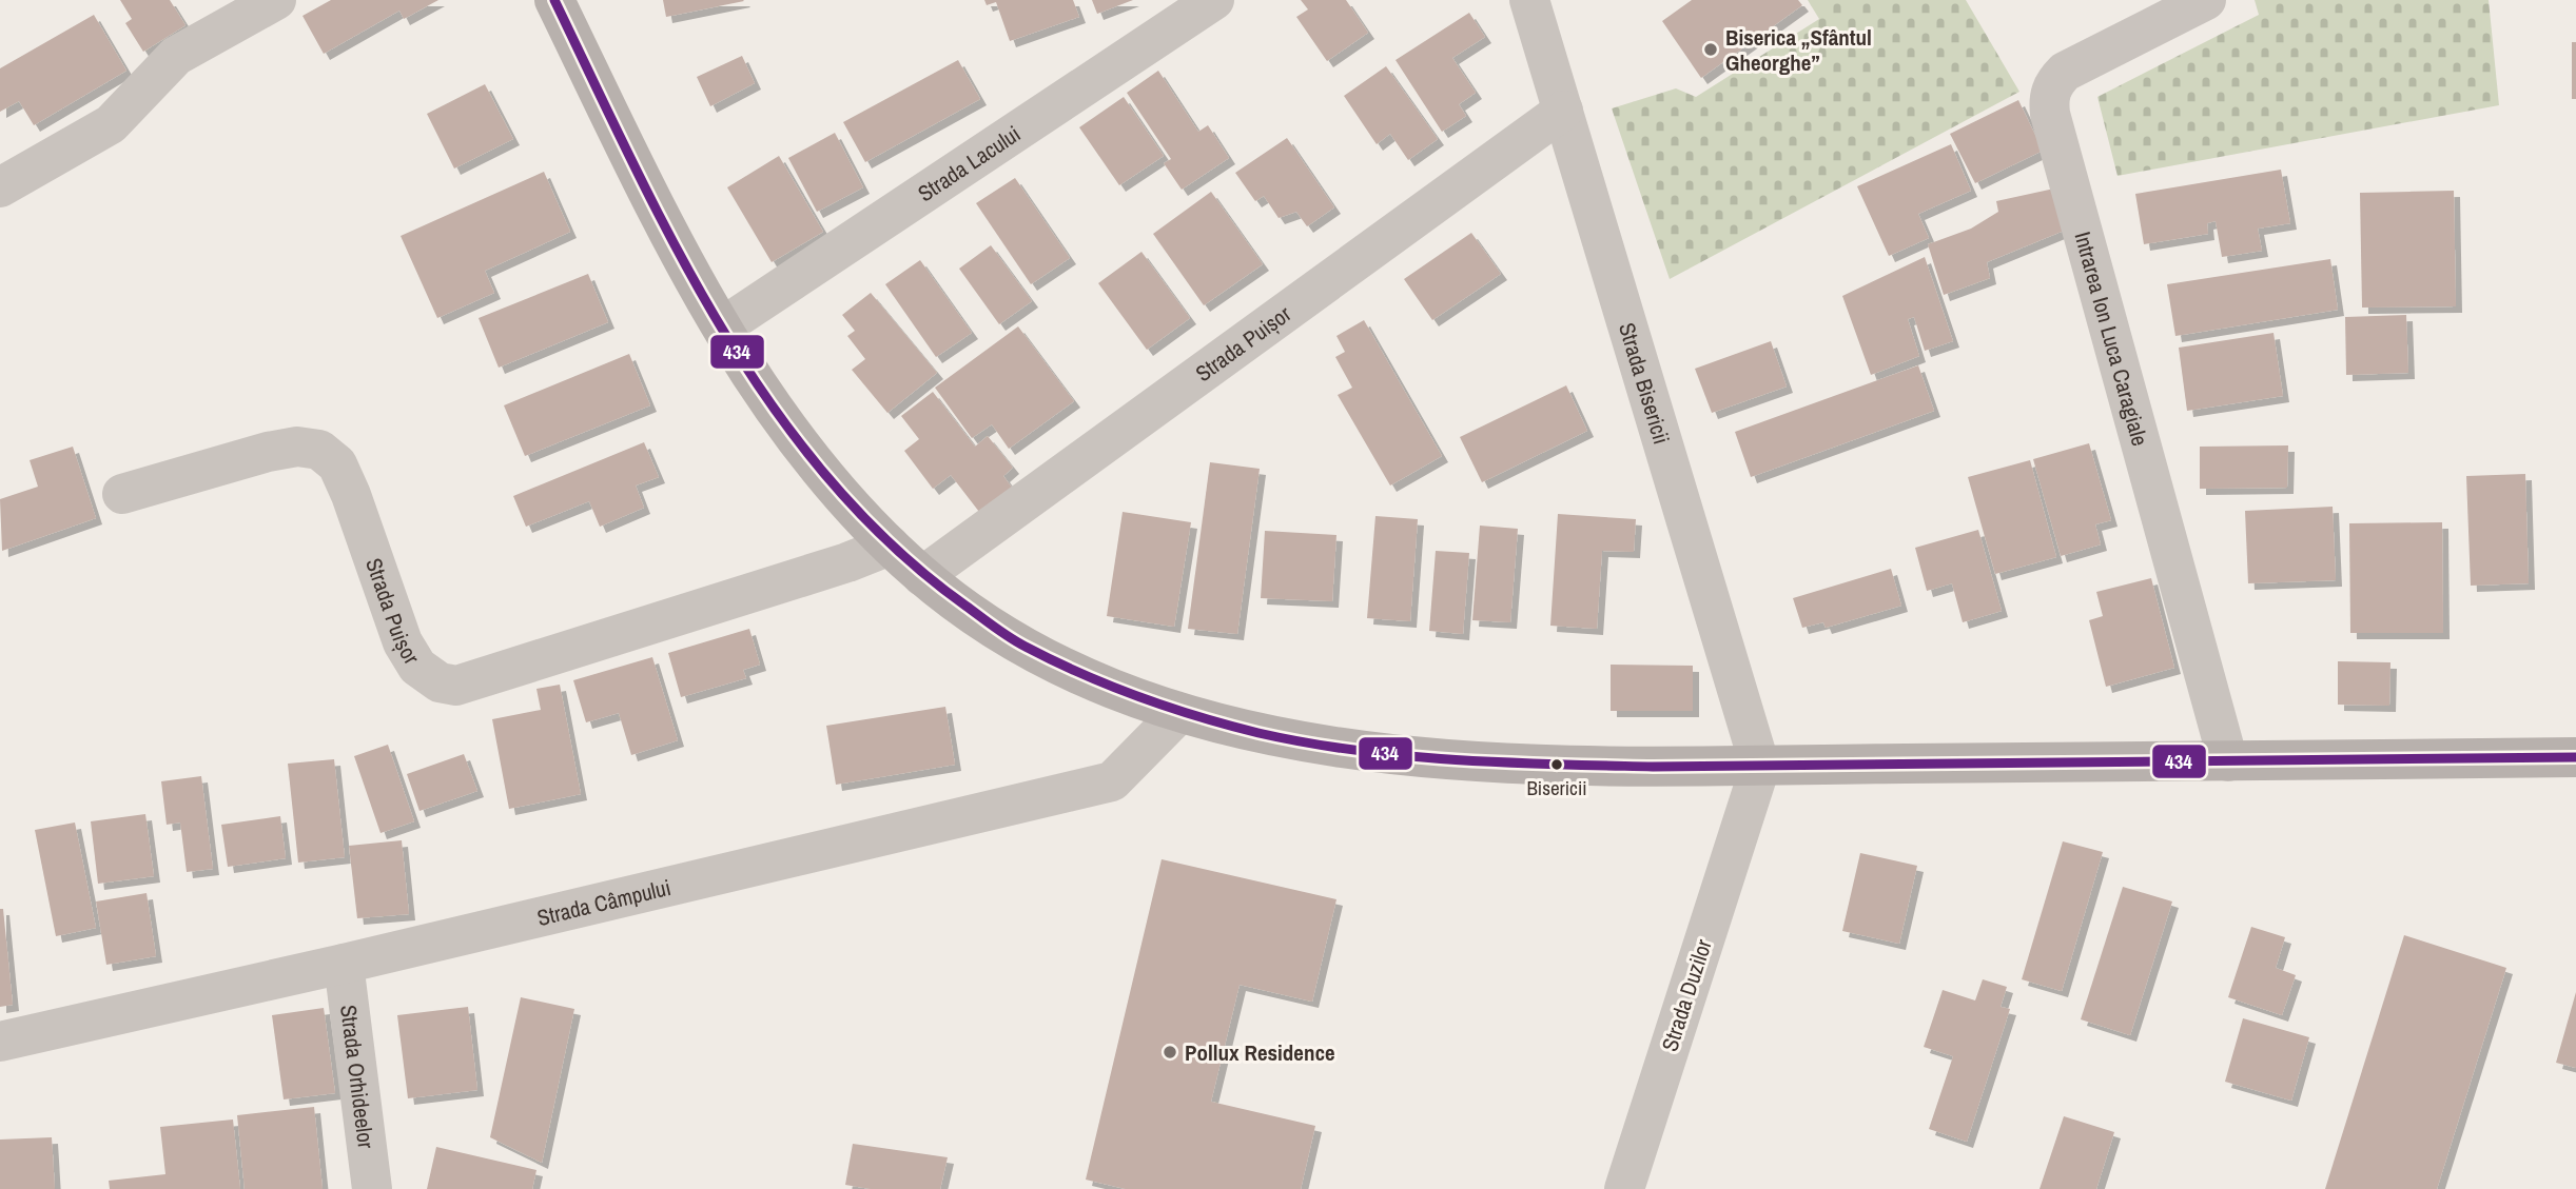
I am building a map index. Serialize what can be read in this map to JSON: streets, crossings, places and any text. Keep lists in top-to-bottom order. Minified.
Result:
{"streets":{"street":["Strada Lacului","Intrarea Ion Luca Caragiale","Strada Puișor","Strada Bisericii","Strada Câmpului","Strada Duzilor","Strada Orhideelor"]},"crossings":[["Strada Puișor","Strada Bisericii"],["Strada Bisericii","Strada Duzilor"],["Strada Câmpului","Strada Orhideelor"]],"places":["Biserica „Sfântul Gheorghe”","Bisericii","Pollux Residence"],"lines":["transit line 434"]}
